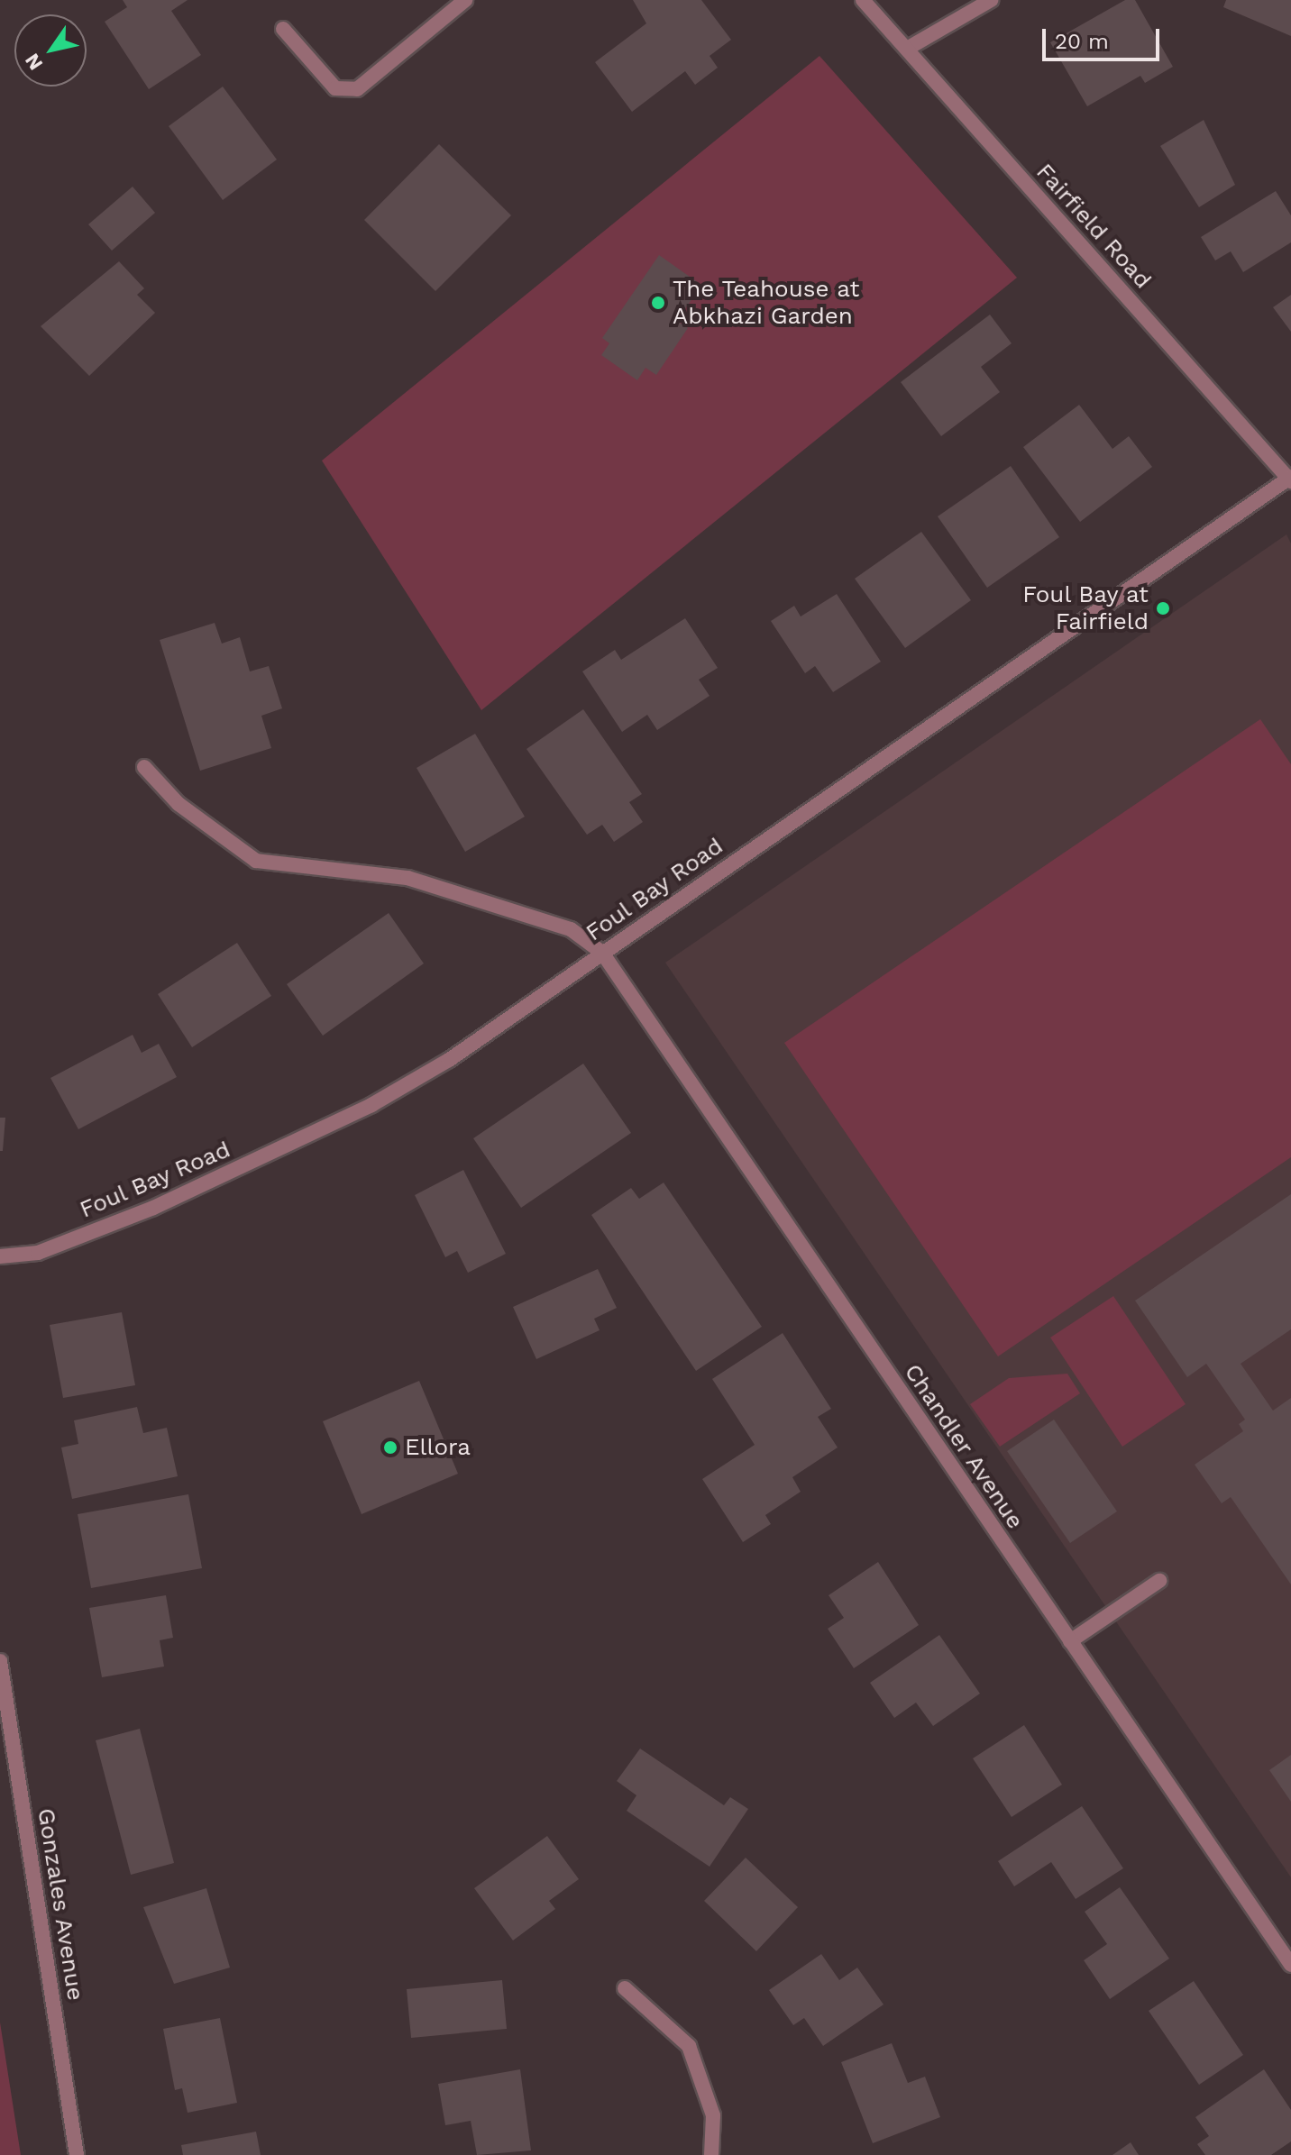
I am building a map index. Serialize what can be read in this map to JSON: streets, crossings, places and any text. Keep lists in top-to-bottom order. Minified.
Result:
{"streets":{"street":["Fairfield Road","Foul Bay Road","Chandler Avenue","Gonzales Avenue"]},"crossings":[["Fairfield Road","Foul Bay Road"],["Foul Bay Road","Chandler Avenue"]],"places":["The Teahouse at Abkhazi Garden","Foul Bay at Fairfield","Ellora"],"scale_bar":"20 m","north":"bottom left"}
